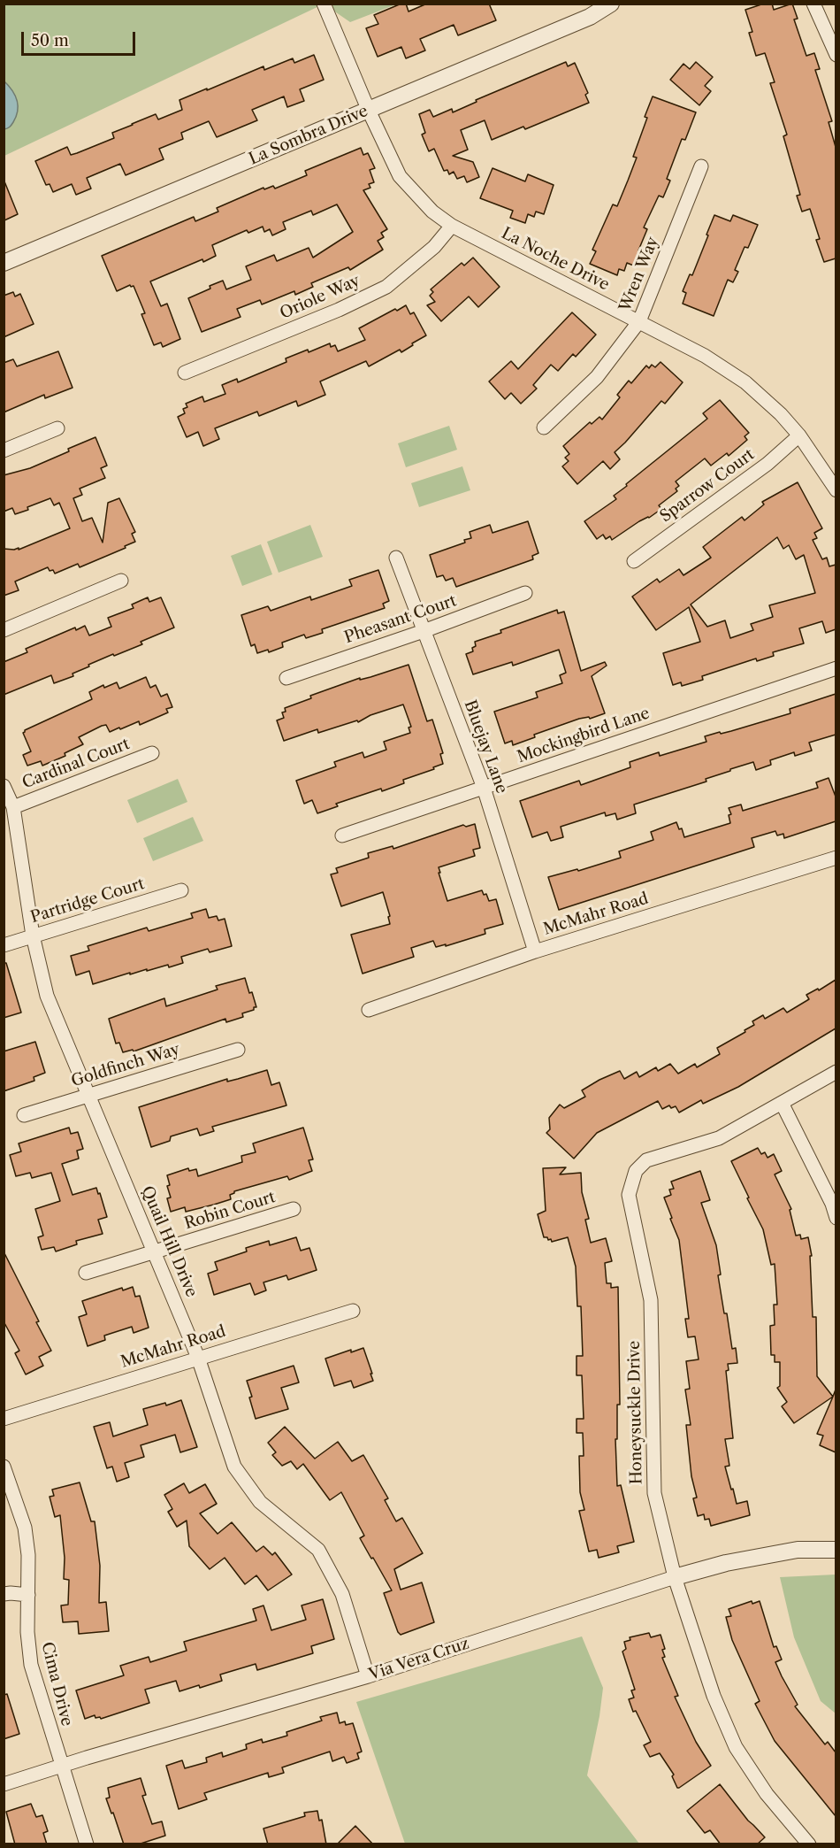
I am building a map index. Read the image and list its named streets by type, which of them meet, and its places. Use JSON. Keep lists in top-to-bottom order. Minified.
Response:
{"streets":{"street":["La Sombra Drive","La Noche Drive","Wren Way","Oriole Way","Sparrow Court","Pheasant Court","Mockingbird Lane","Bluejay Lane","Cardinal Court","Partridge Court","McMahr Road","Goldfinch Way","Robin Court","Quail Hill Drive","Honeysuckle Drive","Via Vera Cruz","Cima Drive"]},"crossings":[["La Sombra Drive","La Noche Drive"],["La Noche Drive","Wren Way"],["La Noche Drive","Oriole Way"],["La Noche Drive","Sparrow Court"],["Pheasant Court","Bluejay Lane"],["Mockingbird Lane","Bluejay Lane"],["Bluejay Lane","McMahr Road"],["Cardinal Court","Quail Hill Drive"],["Partridge Court","Quail Hill Drive"],["McMahr Road","Quail Hill Drive"],["Goldfinch Way","Quail Hill Drive"],["Robin Court","Quail Hill Drive"],["Quail Hill Drive","Via Vera Cruz"],["Honeysuckle Drive","Via Vera Cruz"],["Via Vera Cruz","Cima Drive"]],"scale_bar":"50 m"}
